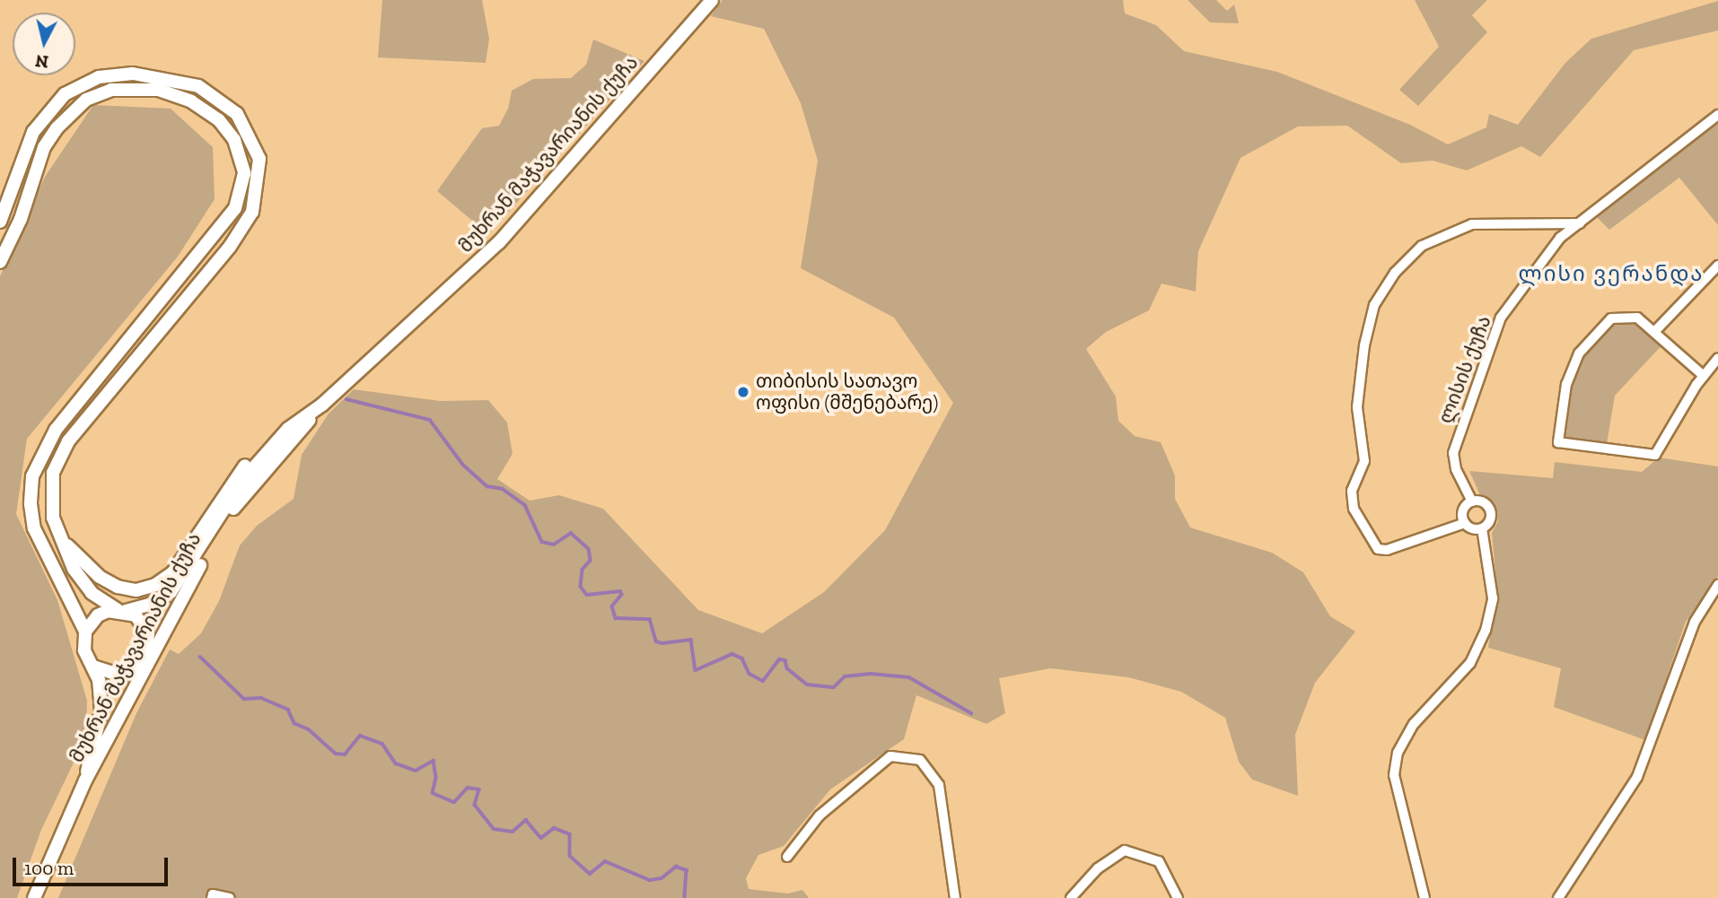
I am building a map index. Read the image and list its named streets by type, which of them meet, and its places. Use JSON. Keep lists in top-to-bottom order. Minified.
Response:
{"streets":{"main road":["მუხრან მაჭავარიანის ქუჩა"],"street":["ლისის ქუჩა"]},"districts":["ლისი ვერანდა"],"places":["თიბისის სათავო ოფისი (მშენებარე)"],"scale_bar":"100 m","north":"bottom"}
